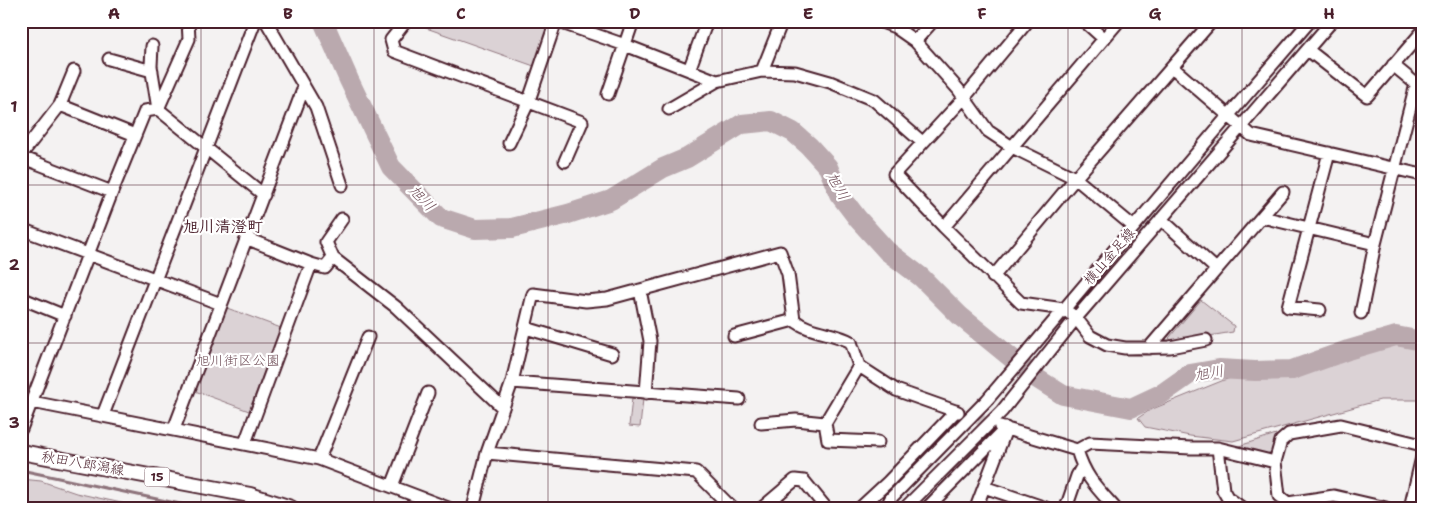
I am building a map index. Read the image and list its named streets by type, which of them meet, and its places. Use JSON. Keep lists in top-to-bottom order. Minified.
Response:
{"streets":{"main road":["秋田八郎潟線","15"],"street":["横山金足線"]},"districts":["旭川清澄町"],"water":["旭川"],"parks":["旭川街区公園"],"grid":{"columns":["A","B","C","D","E","F","G","H"],"rows":["1","2","3"]}}
